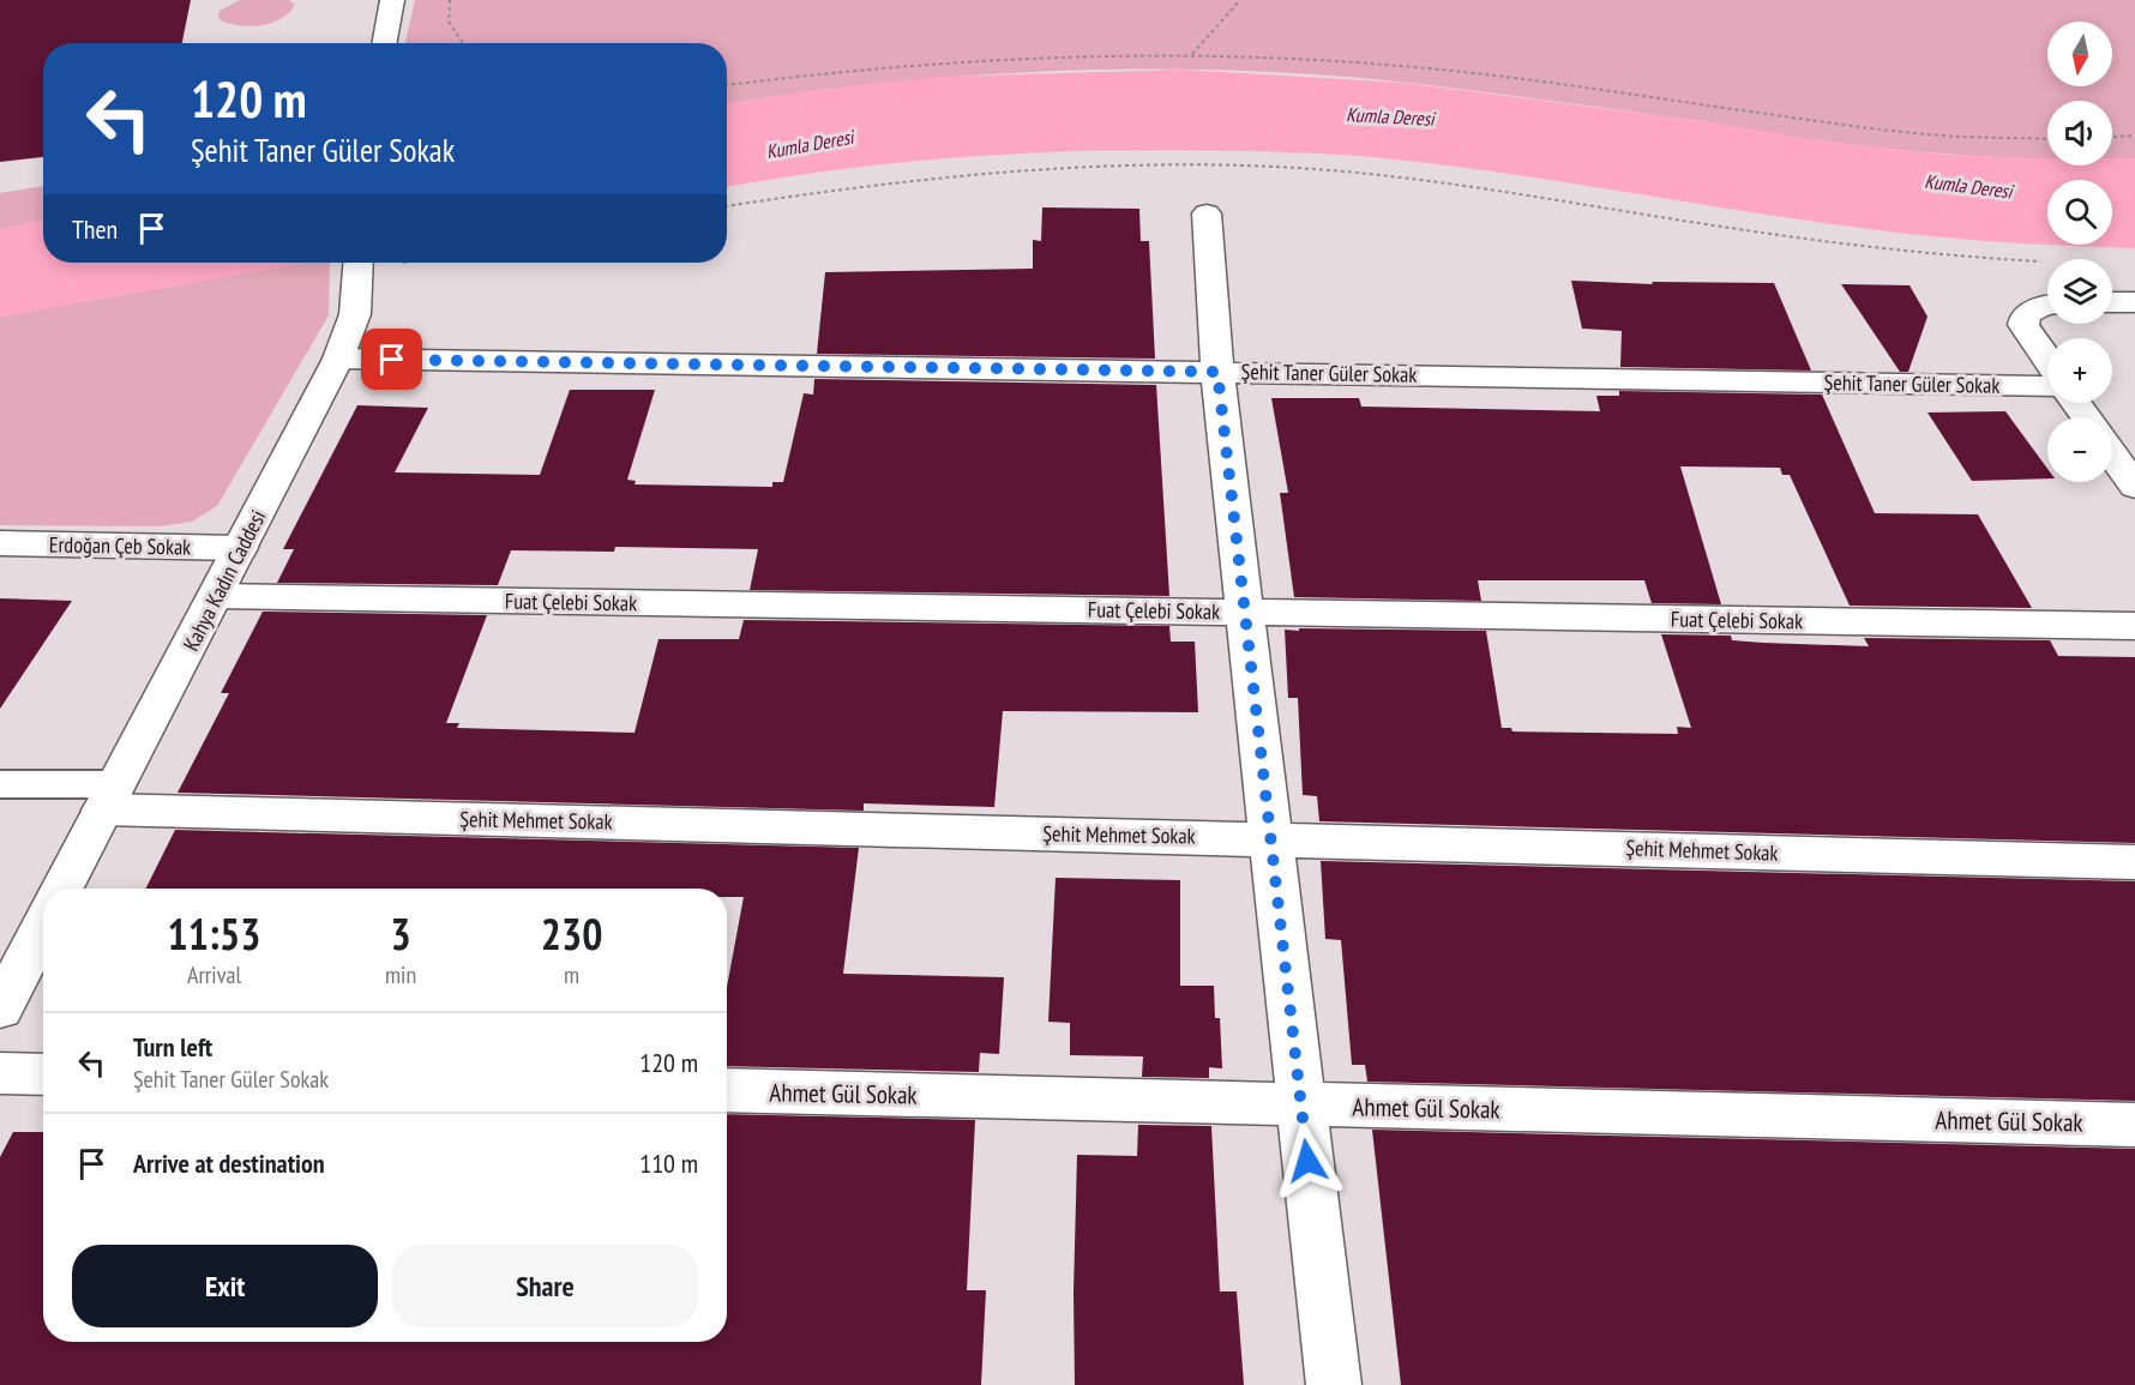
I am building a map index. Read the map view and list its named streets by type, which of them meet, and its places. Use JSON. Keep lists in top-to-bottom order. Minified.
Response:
{"streets":{"street":["Şehit Taner Güler Sokak","Erdoğan Çeb Sokak","Kahya Kadın Caddesi","Fuat Çelebi Sokak","Şehit Mehmet Sokak","Ahmet Gül Sokak"]},"crossings":[["Şehit Taner Güler Sokak","Kahya Kadın Caddesi"],["Erdoğan Çeb Sokak","Kahya Kadın Caddesi"],["Kahya Kadın Caddesi","Fuat Çelebi Sokak"],["Kahya Kadın Caddesi","Şehit Mehmet Sokak"]],"water":["Kumla Deresi"],"north":"bottom","page":{"map_buttons":["+","−"],"turn":["120 m","Şehit Taner Güler Sokak"],"then":"Then","eta":["11:53","Arrival","3","min","230","m"],"list":[{"name":"Turn left","note":"Şehit Taner Güler Sokak","value":"120 m"},{"name":"Arrive at destination","value":"110 m"}],"buttons":["Exit","Share"]}}
